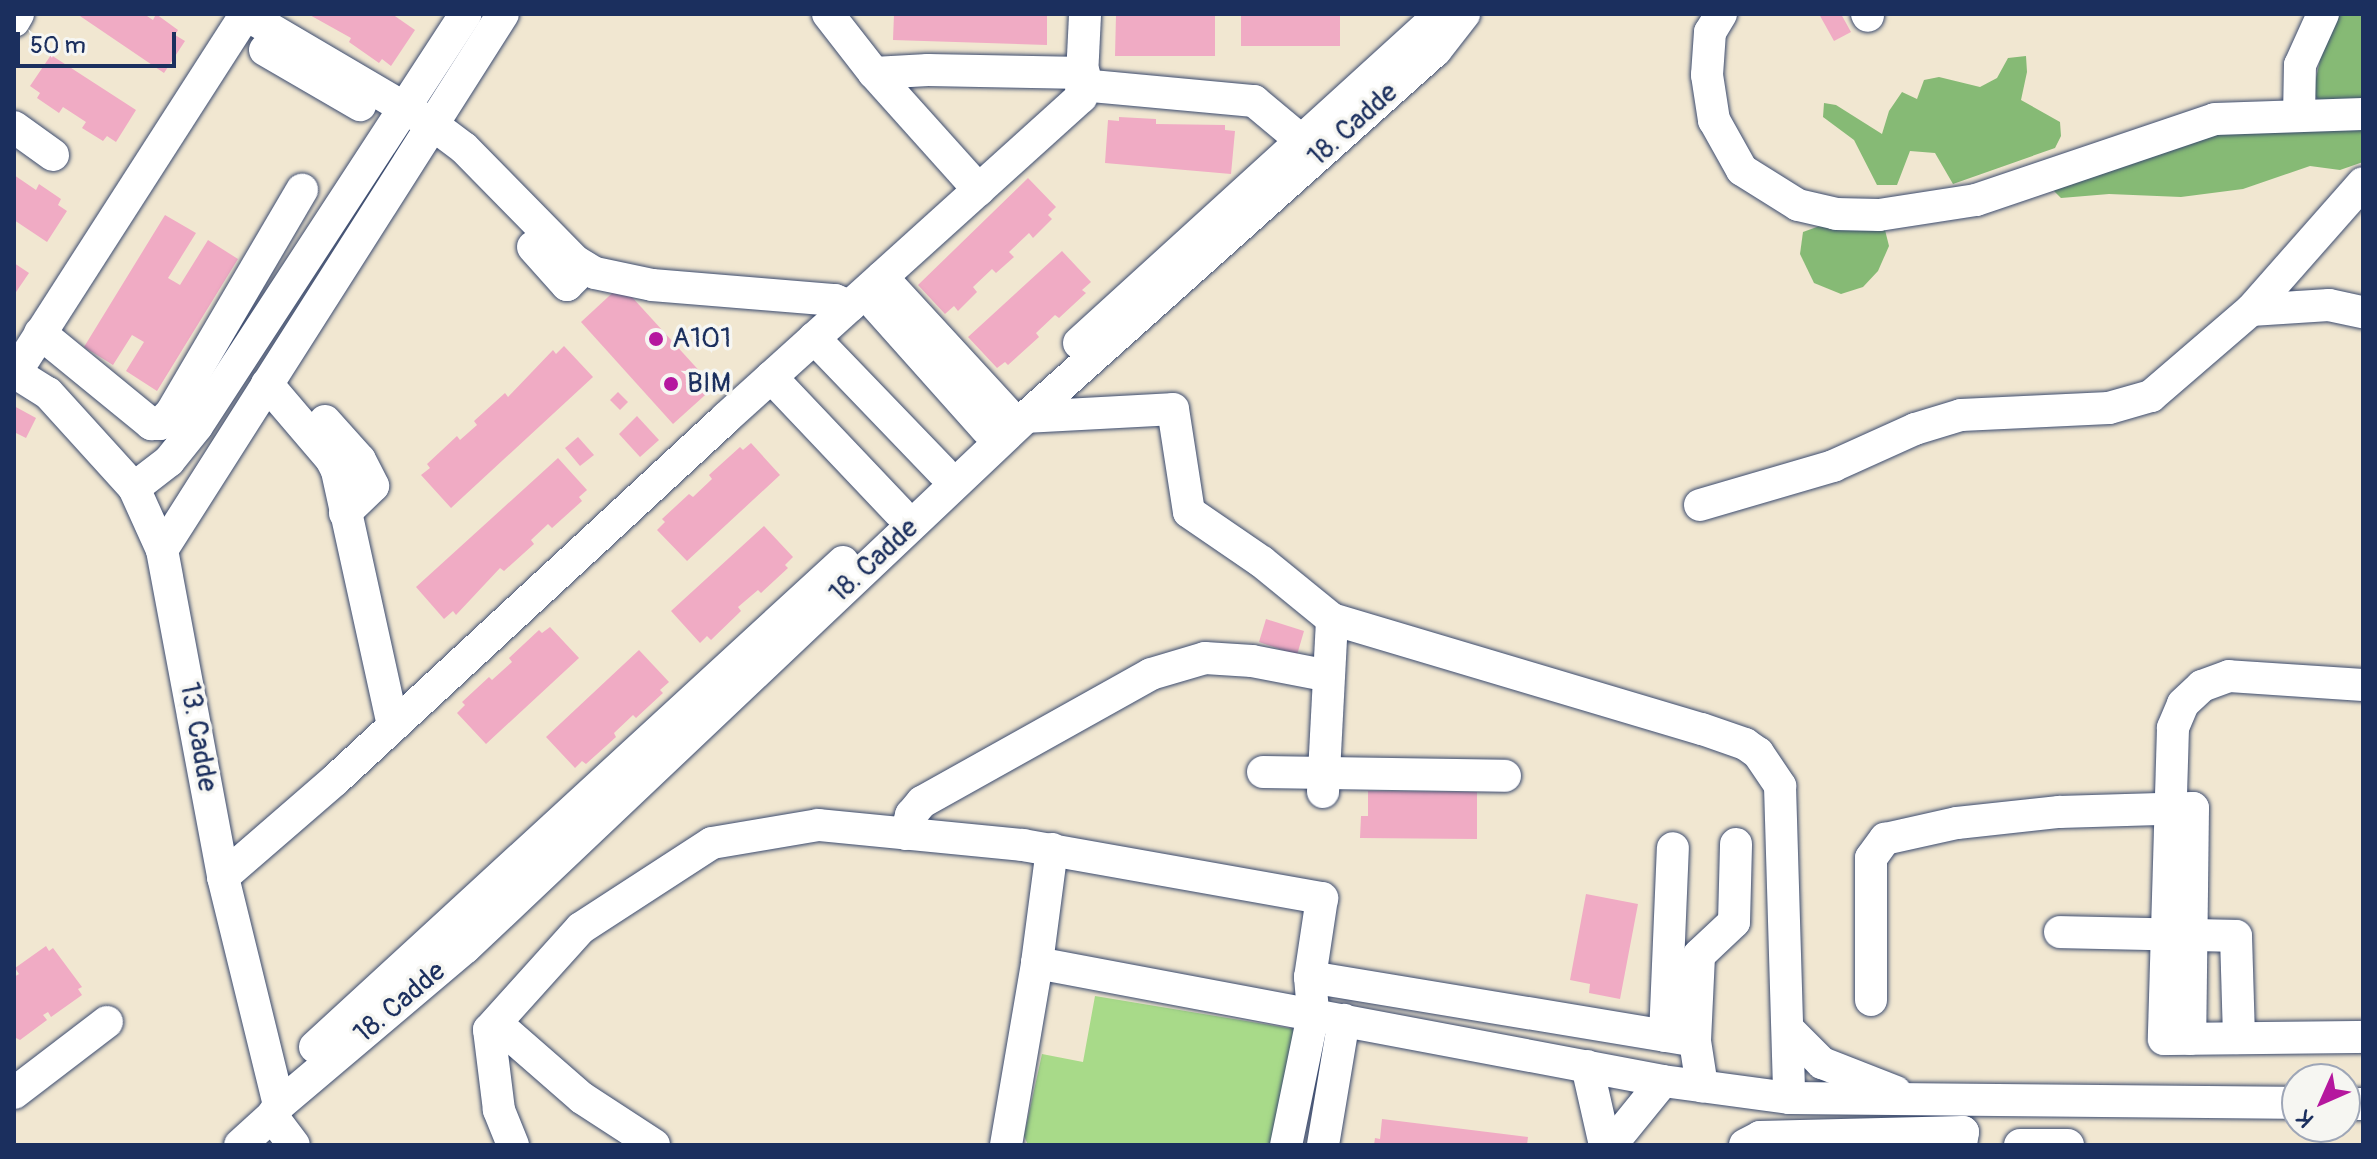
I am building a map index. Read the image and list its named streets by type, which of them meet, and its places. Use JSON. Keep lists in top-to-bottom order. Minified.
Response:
{"streets":{"street":["18. Cadde","13. Cadde"]},"crossings":[["18. Cadde","13. Cadde"]],"places":["A101","BIM"],"scale_bar":"50 m","north":"bottom left"}
